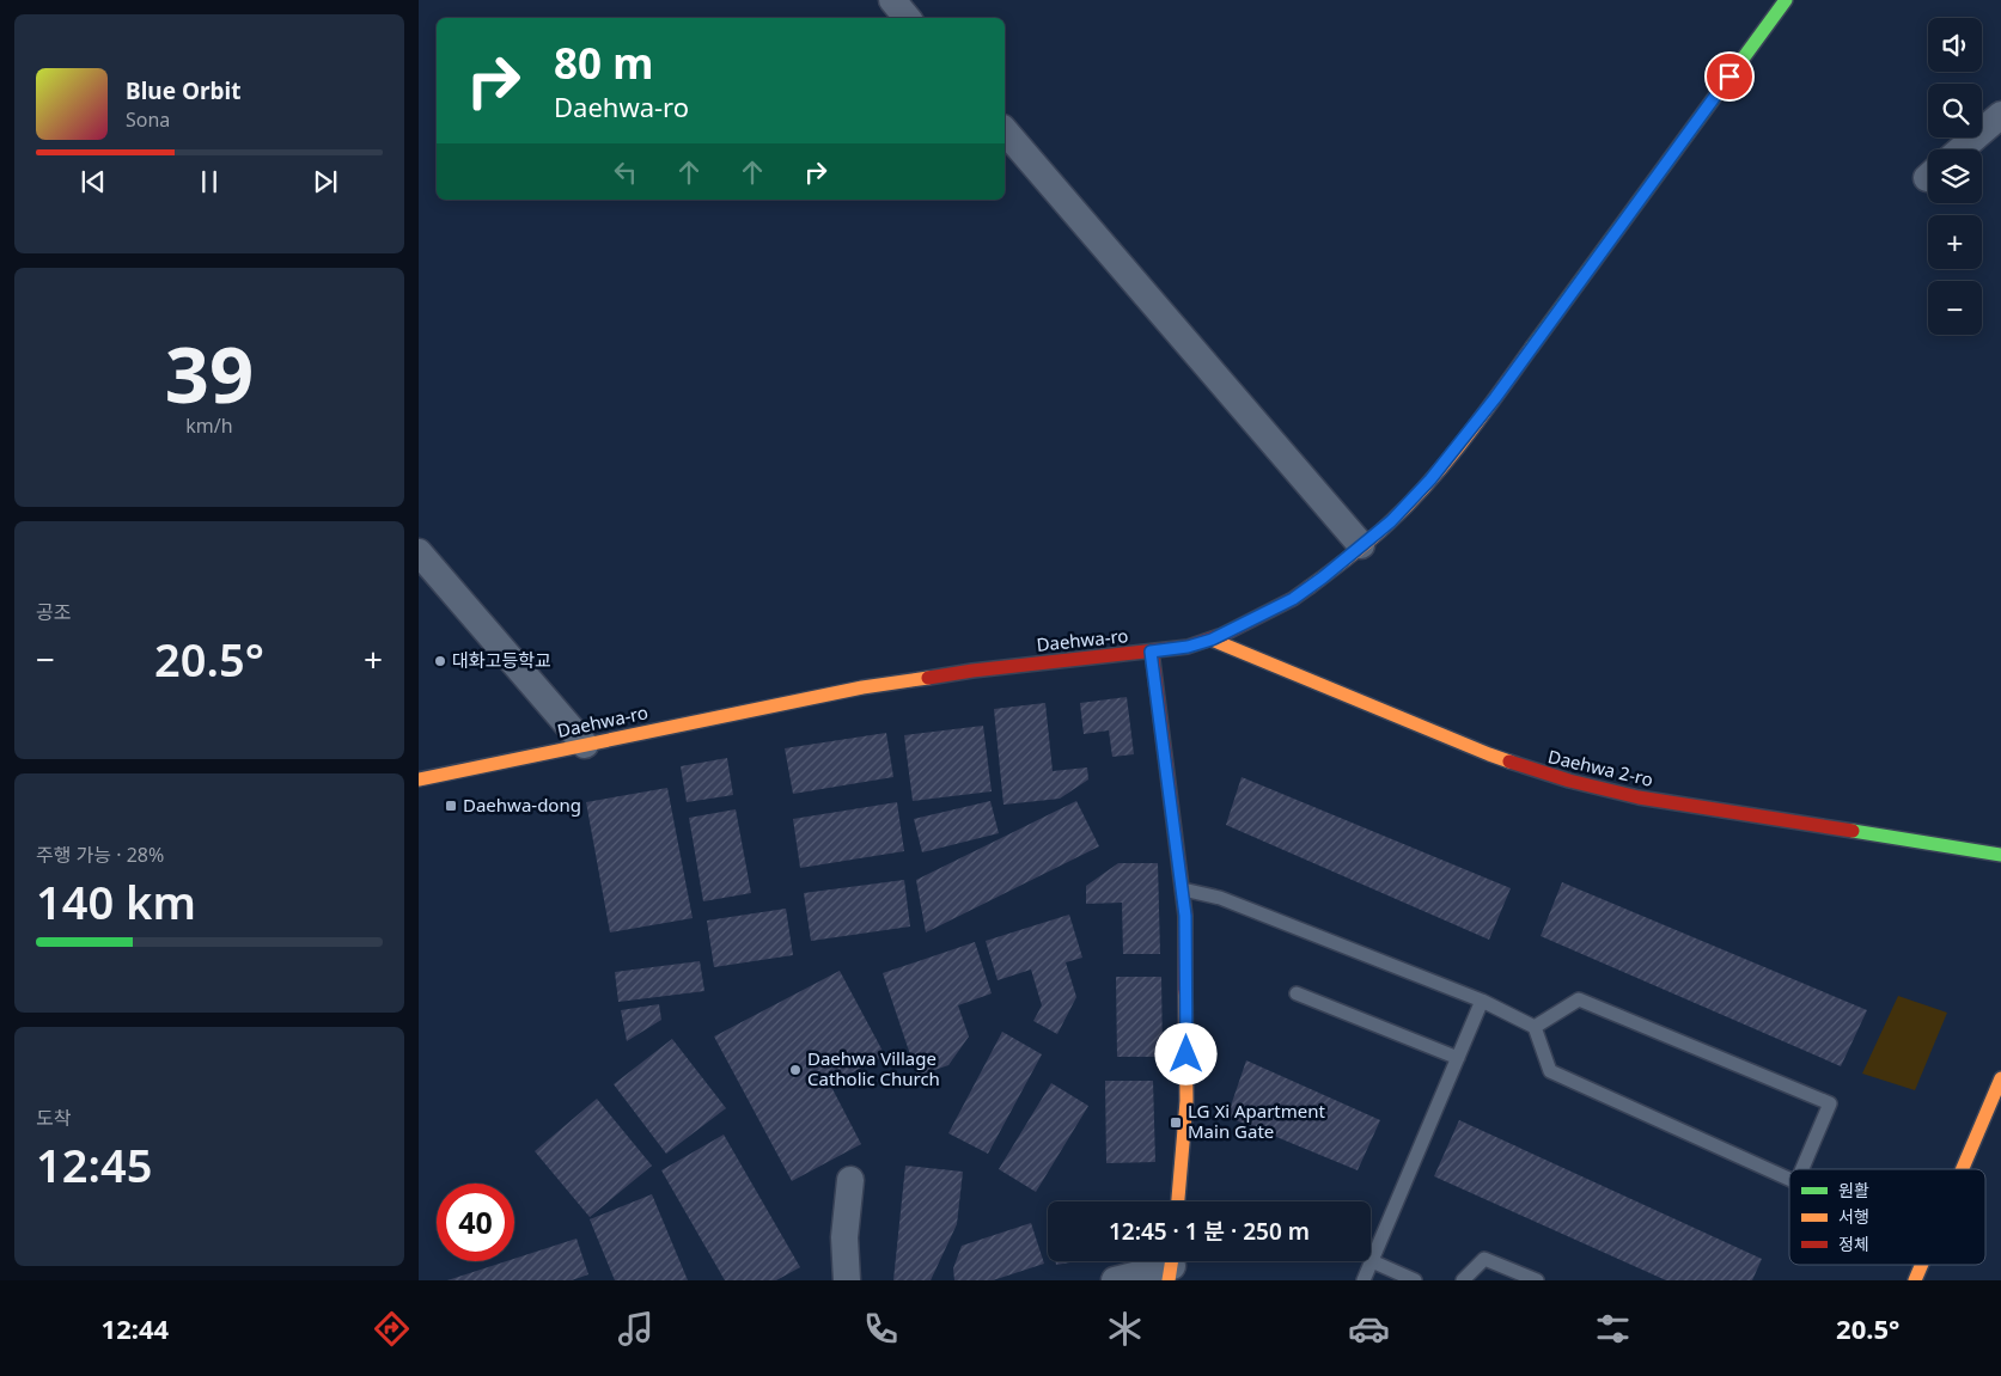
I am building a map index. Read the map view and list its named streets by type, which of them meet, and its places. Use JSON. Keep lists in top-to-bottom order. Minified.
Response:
{"streets":{"street":["Daehwa-ro","Daehwa 2-ro"]},"crossings":[["Daehwa-ro","Daehwa 2-ro"]],"places":{"other":["대화고등학교","Daehwa Village Catholic Church"],"transit":["Daehwa-dong","LG Xi Apartment Main Gate"]},"legend":["원활","서행","정체"],"page":{"map_buttons":["+","−"],"turn":["80 m","Daehwa-ro"],"song":["Blue Orbit","Sona"],"tile":[["39","km/h"],"공조",["주행 가능 · 28%","140 km"],["도착","12:45"]],"heat":["−","20.5°","+"],"limit":"40","trip":"12:45 · 1 분 · 250 m","tabs":["12:44","20.5°"]}}
